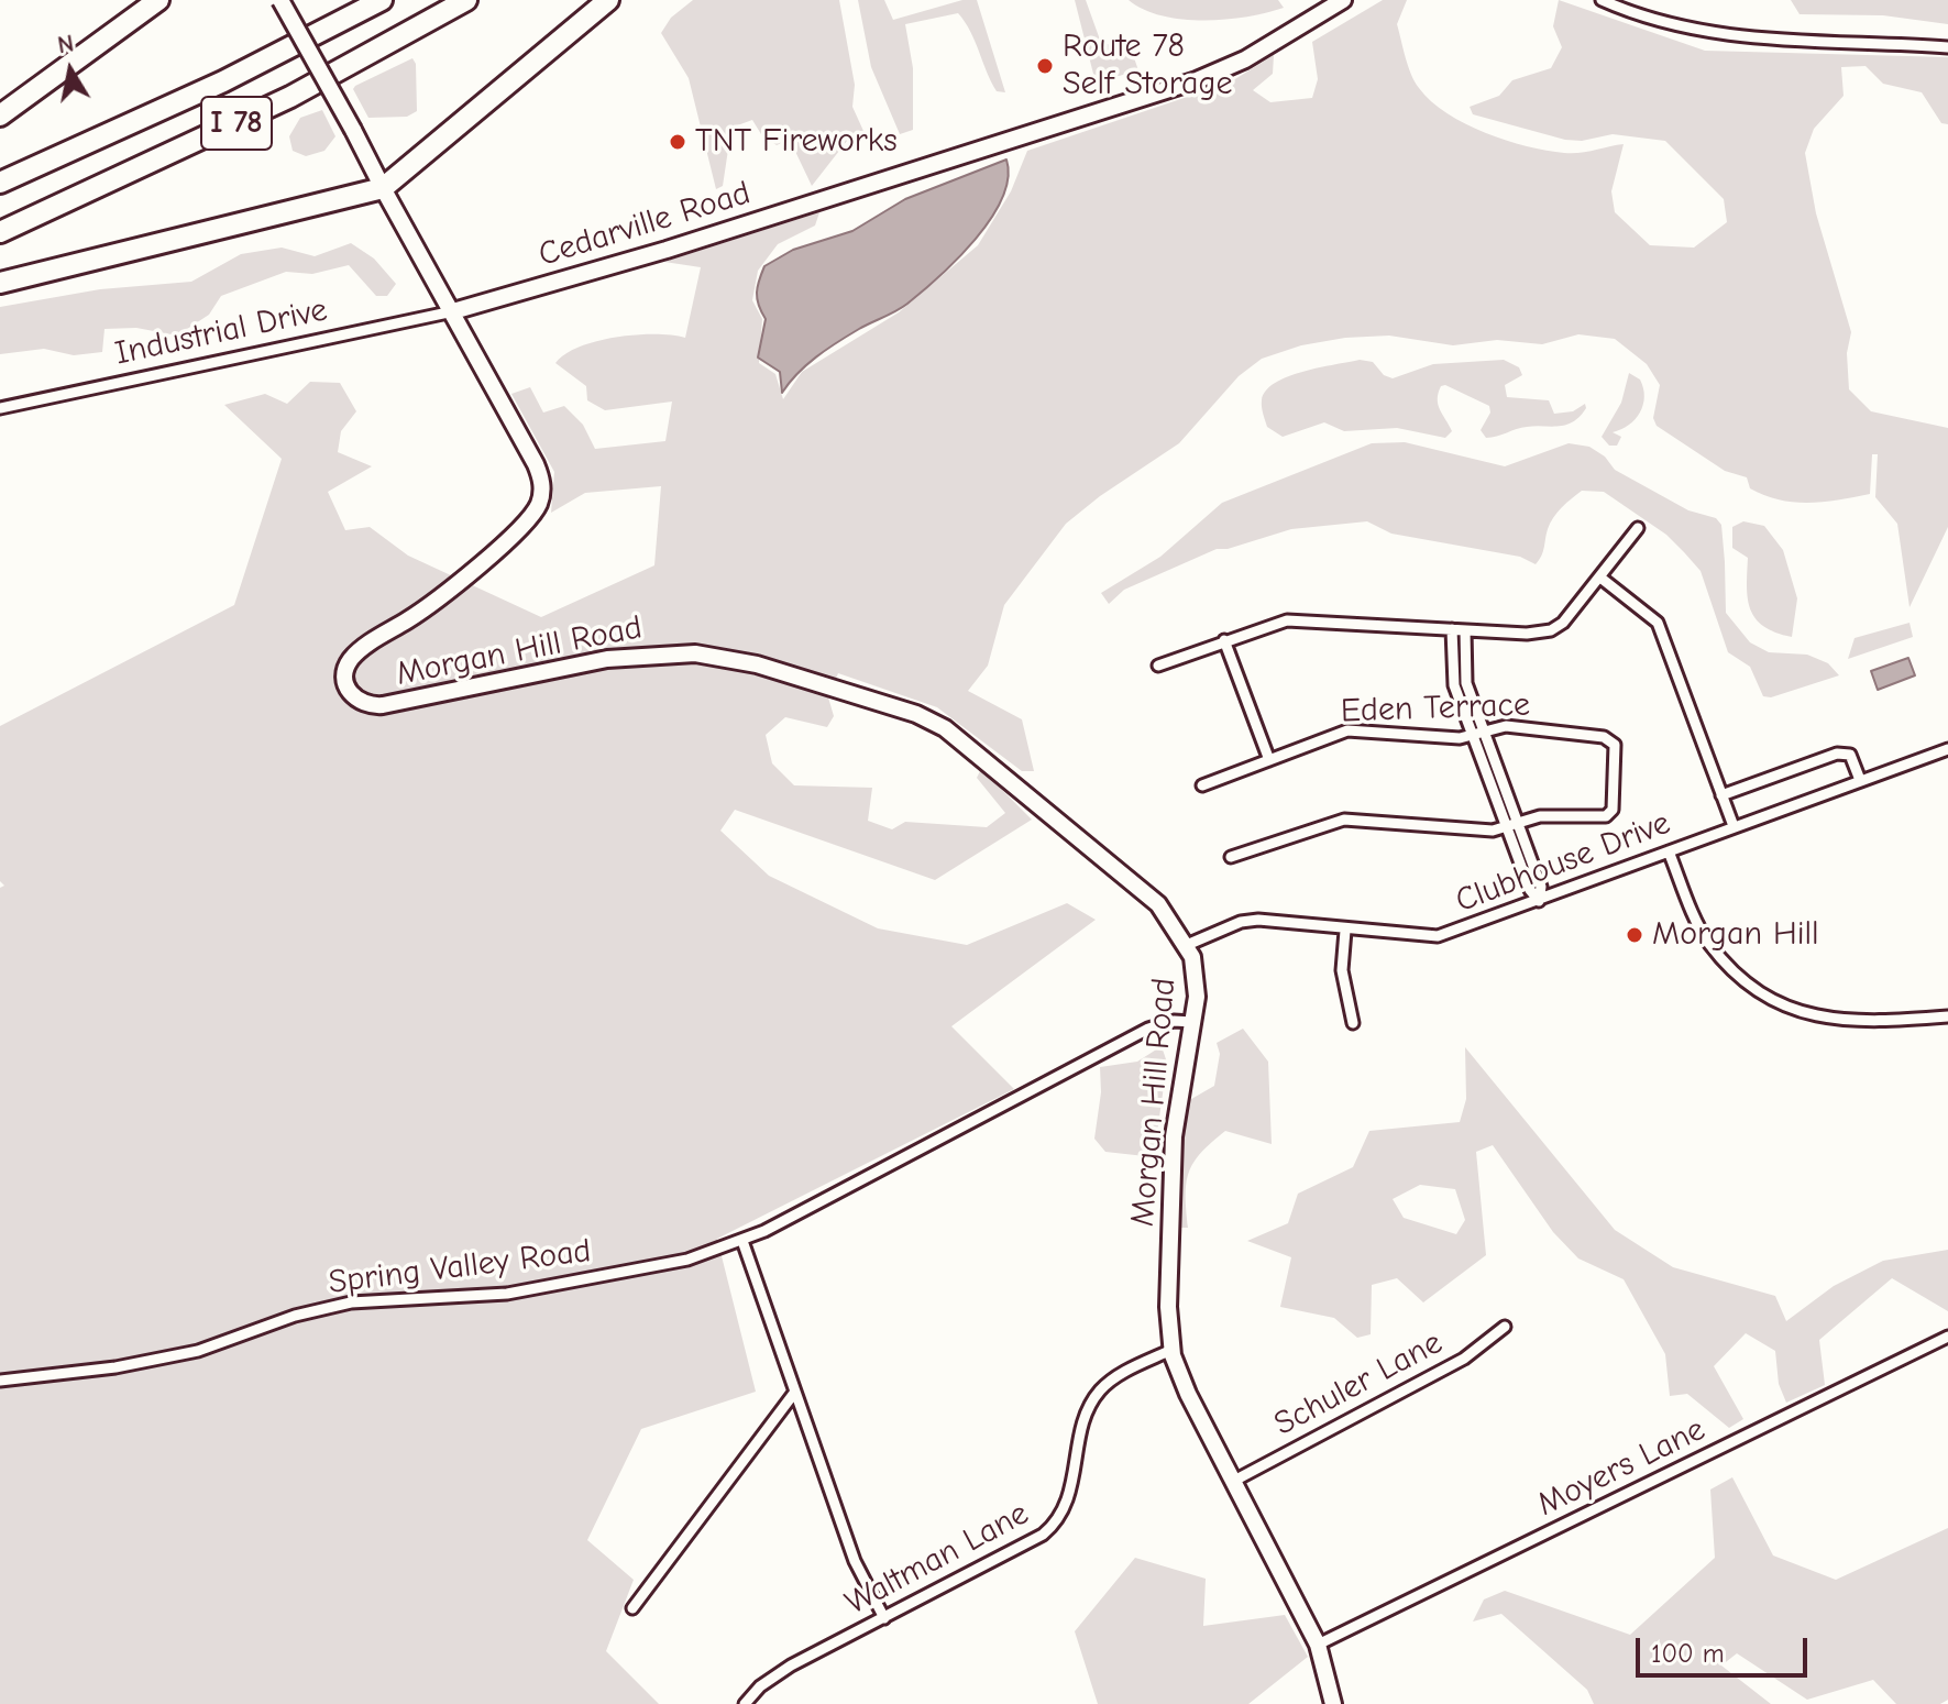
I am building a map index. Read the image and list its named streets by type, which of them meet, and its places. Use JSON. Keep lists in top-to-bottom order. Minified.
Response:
{"streets":{"highway":["I 78"],"main road":["Cedarville Road","Morgan Hill Road"],"street":["Industrial Drive","Eden Terrace","Clubhouse Drive","Spring Valley Road","Schuler Lane","Moyers Lane","Waltman Lane"]},"crossings":[["Cedarville Road","Industrial Drive"],["Cedarville Road","Morgan Hill Road"],["Industrial Drive","Morgan Hill Road"],["Morgan Hill Road","Clubhouse Drive"],["Morgan Hill Road","Spring Valley Road"],["Morgan Hill Road","Schuler Lane"],["Morgan Hill Road","Moyers Lane"],["Morgan Hill Road","Waltman Lane"]],"places":["Route 78 Self Storage","TNT Fireworks","Morgan Hill"],"scale_bar":"100 m","north":"top"}
